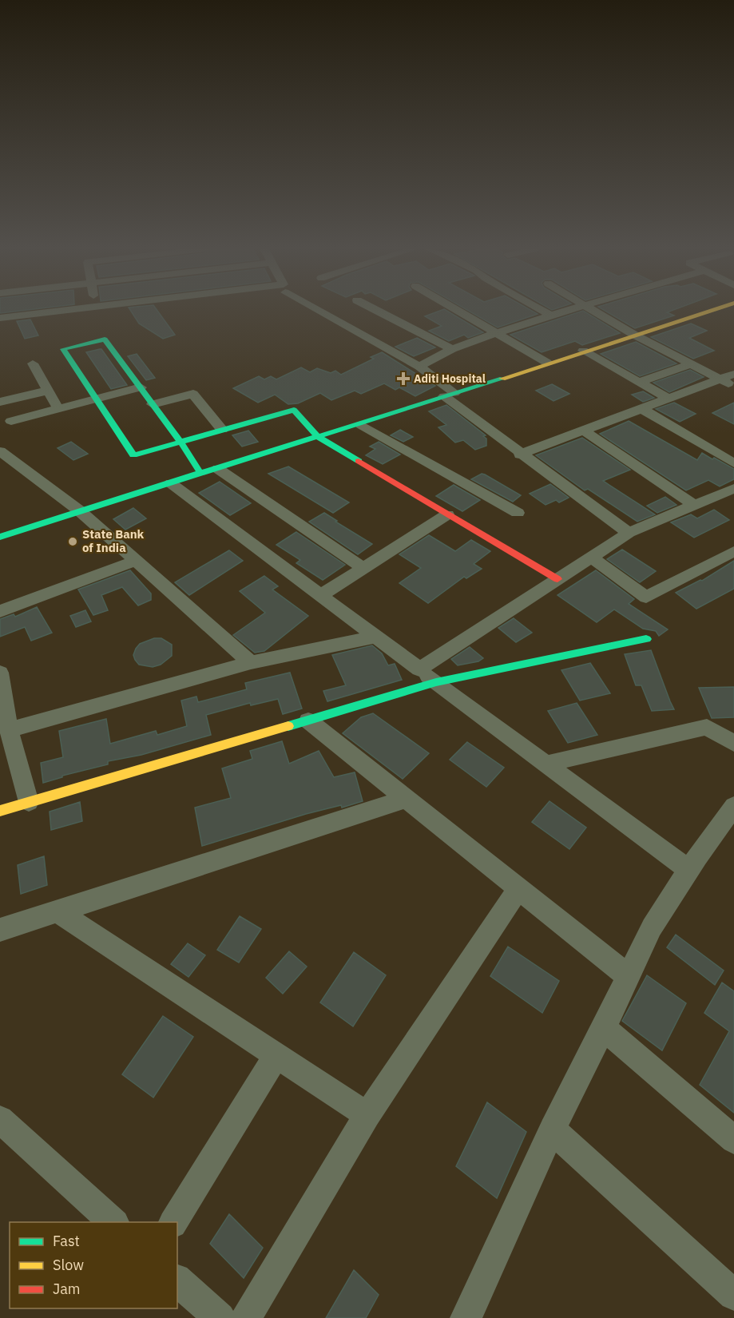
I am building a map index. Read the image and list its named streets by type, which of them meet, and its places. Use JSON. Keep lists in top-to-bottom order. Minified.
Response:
{"places":{"health":["Aditi Hospital"],"other":["State Bank of India"]},"legend":["Fast","Slow","Jam"]}
